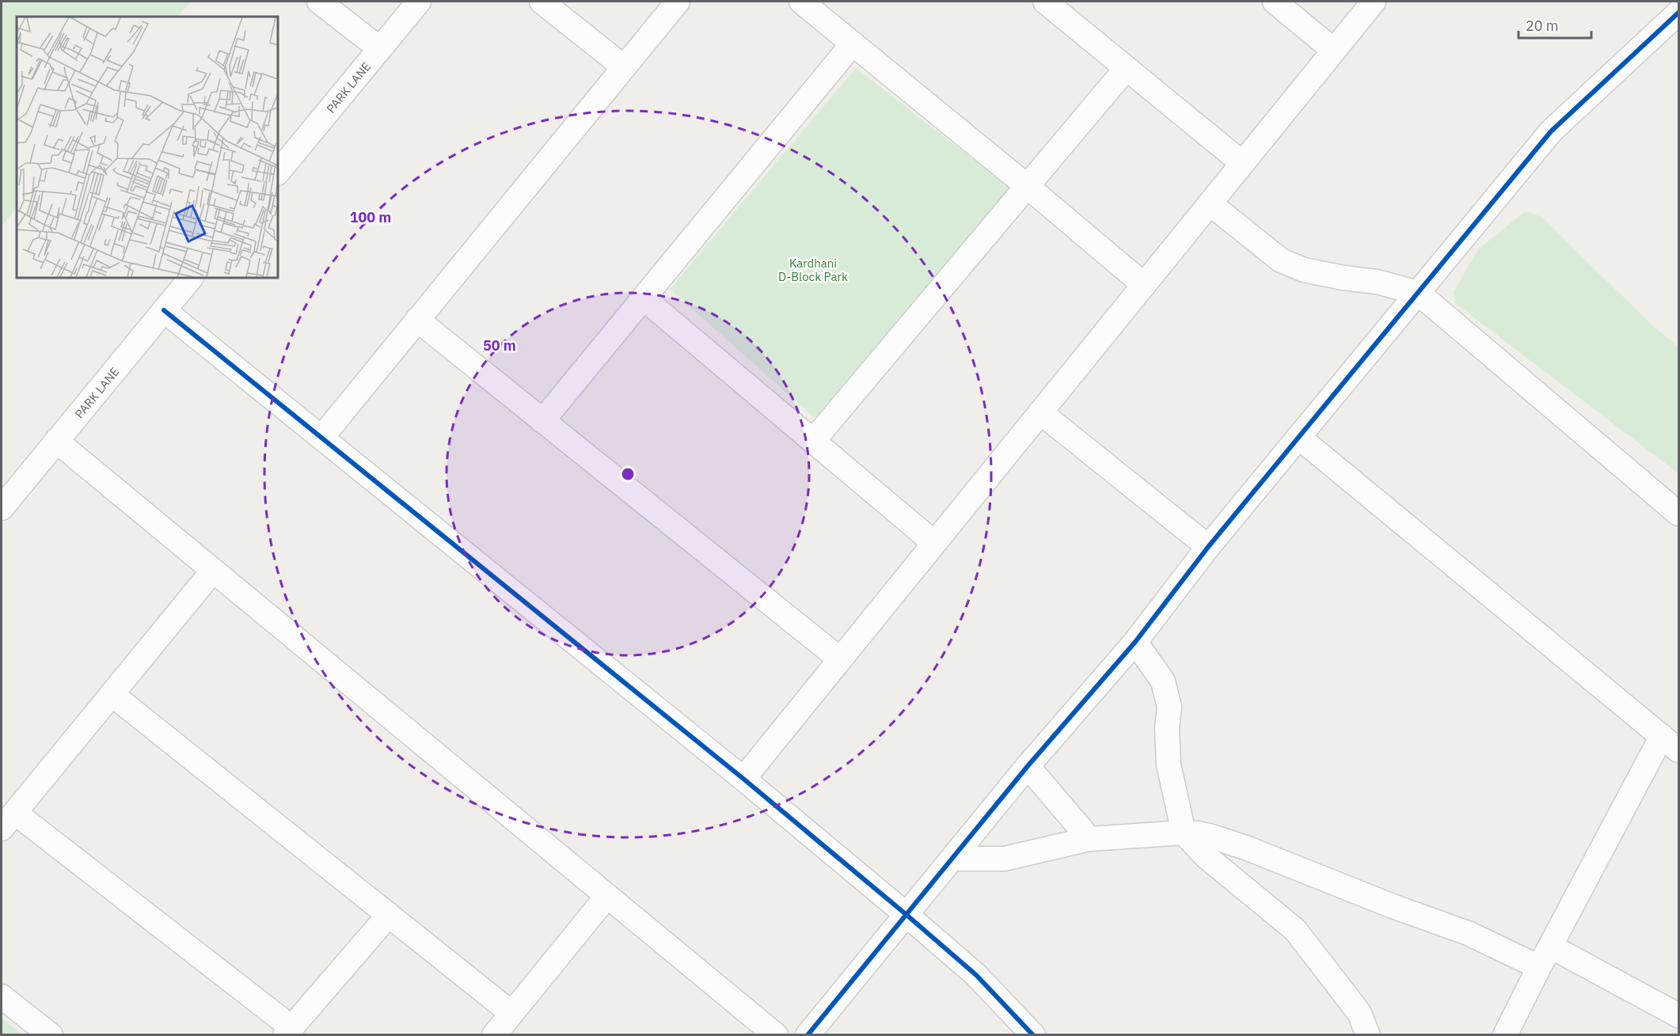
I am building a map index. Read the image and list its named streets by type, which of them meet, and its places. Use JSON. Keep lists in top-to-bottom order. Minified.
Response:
{"streets":{"street":["PARK LANE"]},"parks":["Kardhani D-Block Park"],"scale_bar":"20 m","rings":["100 m","50 m"]}
